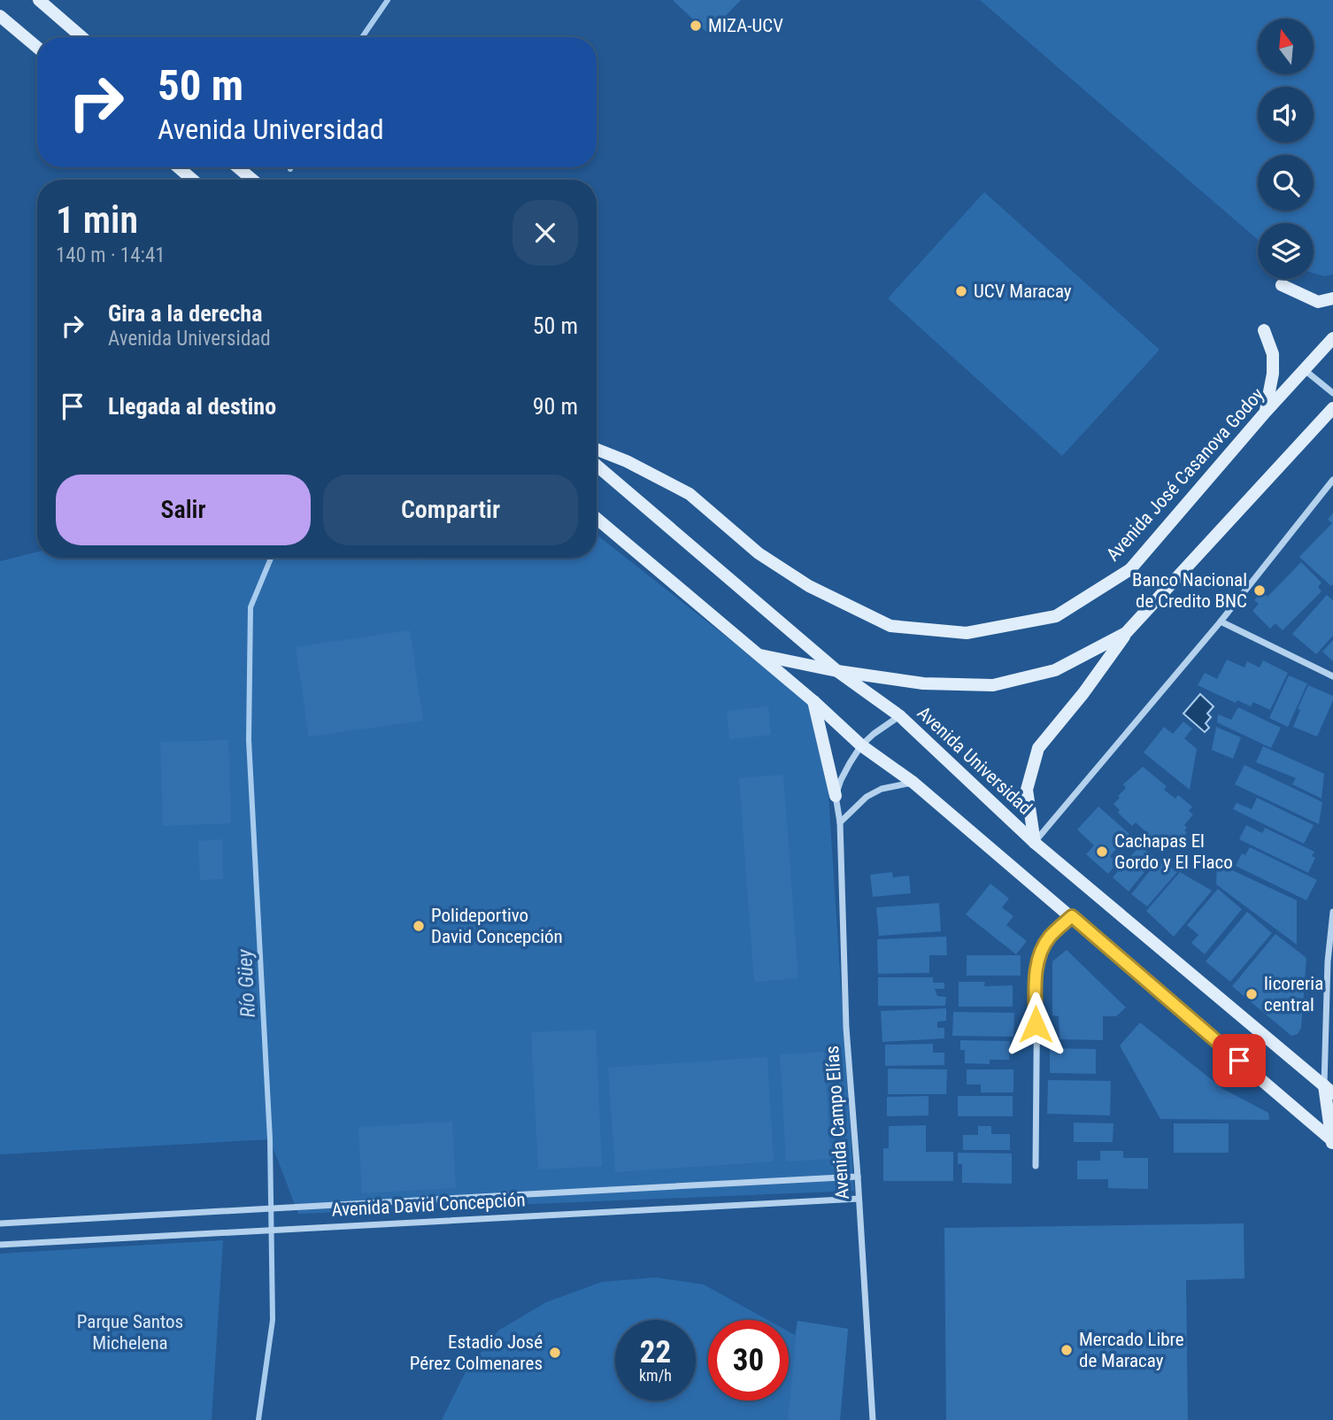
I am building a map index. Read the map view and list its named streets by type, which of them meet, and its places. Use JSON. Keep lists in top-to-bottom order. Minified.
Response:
{"streets":{"street":["Avenida José Casanova Godoy","Avenida Universidad","Avenida Campo Elías","Avenida David Concepción"]},"crossings":[["Avenida Campo Elías","Avenida David Concepción"]],"water":["Río Güey"],"parks":["Parque Santos Michelena"],"places":["MIZA-UCV","UCV Maracay","Banco Nacional de Credito BNC","Cachapas El Gordo y El Flaco","Polideportivo David Concepción","licoreria central","Mercado Libre de Maracay","Estadio José Pérez Colmenares"],"north":"top","page":{"turn":["50 m","Avenida Universidad"],"heading":["1 min","140 m · 14:41"],"list":[{"name":"Gira a la derecha","note":"Avenida Universidad","value":"50 m"},{"name":"Llegada al destino","value":"90 m"}],"buttons":["Salir","Compartir"],"speed":"22 km/h","limit":"30"}}
